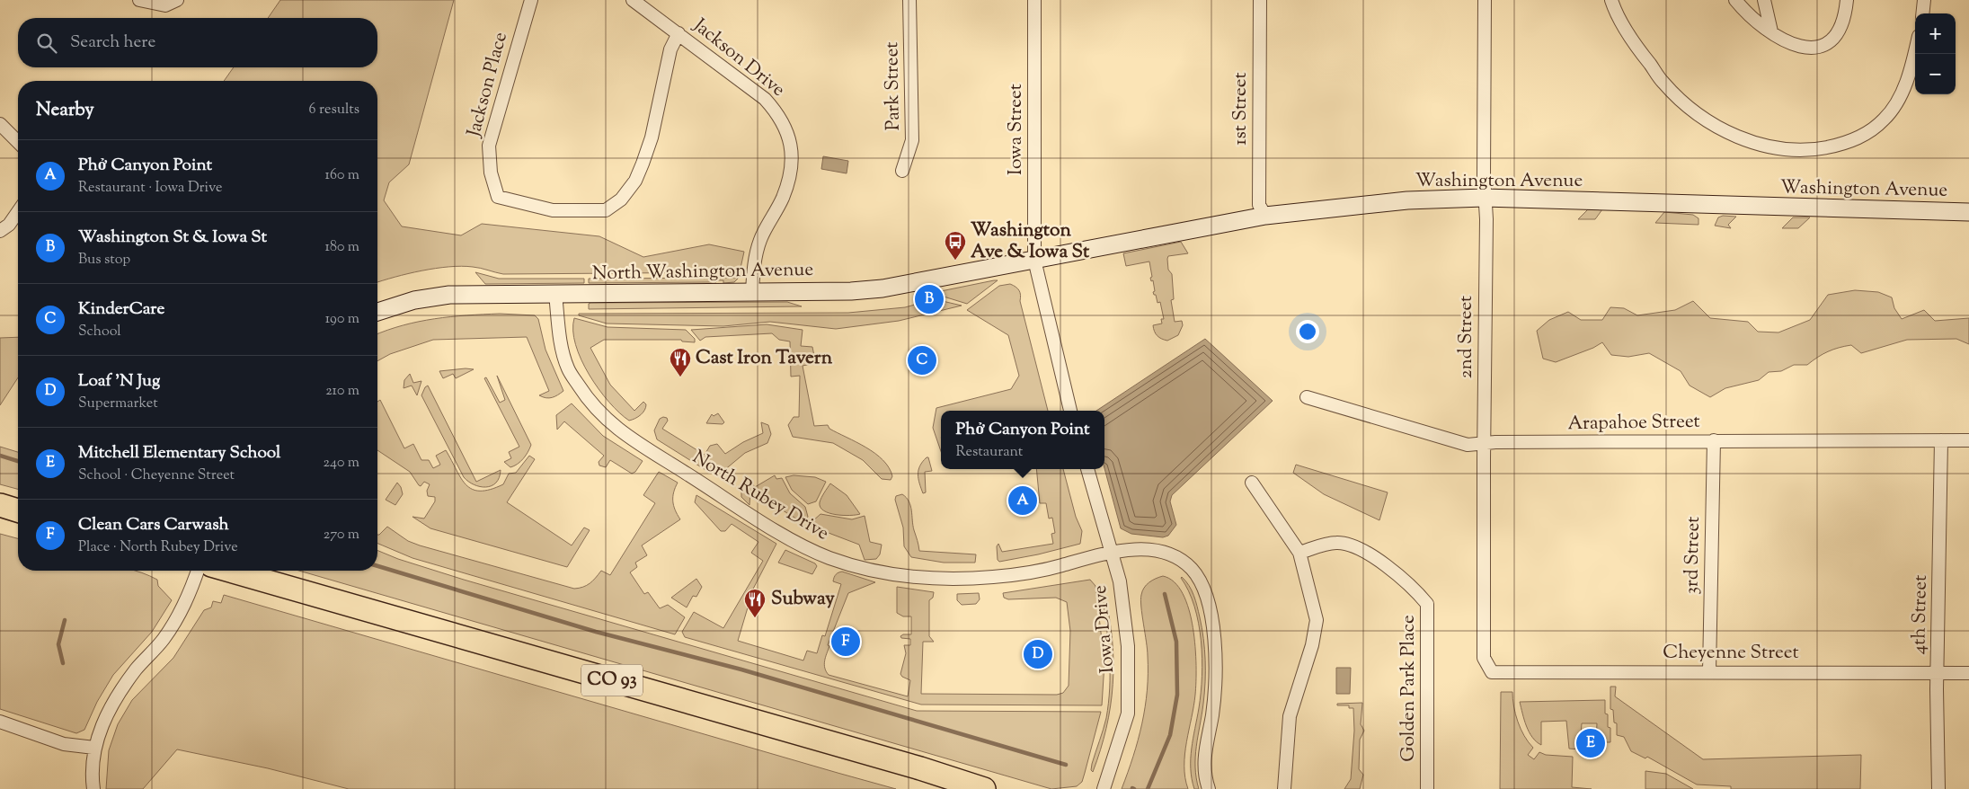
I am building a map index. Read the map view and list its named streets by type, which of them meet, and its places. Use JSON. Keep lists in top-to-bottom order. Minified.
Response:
{"streets":{"highway":["CO 93"],"street":["Jackson Drive","Jackson Place","Park Street","1st Street","Iowa Street","Washington Avenue","North Washington Avenue","2nd Street","Arapahoe Street","North Rubey Drive","3rd Street","4th Street","Iowa Drive","Cheyenne Street","Golden Park Place"]},"crossings":[["Jackson Drive","Jackson Place"],["Jackson Drive","North Washington Avenue"],["1st Street","Washington Avenue"],["Iowa Street","Washington Avenue"],["Iowa Street","North Washington Avenue"],["Washington Avenue","North Washington Avenue"],["Washington Avenue","2nd Street"],["North Washington Avenue","North Rubey Drive"],["2nd Street","Arapahoe Street"],["2nd Street","Cheyenne Street"],["Arapahoe Street","3rd Street"],["Arapahoe Street","4th Street"],["North Rubey Drive","Iowa Drive"],["3rd Street","Cheyenne Street"],["4th Street","Cheyenne Street"]],"places":{"bus stop":["Washington Ave & Iowa St"],"restaurant":["Cast Iron Tavern","Subway"]},"page":{"map_buttons":["+","−"],"search":"Search here","heading":["Nearby","6 results"],"list":[{"mark":"A","name":"Phở Canyon Point","note":"Restaurant · Iowa Drive","value":"160 m"},{"mark":"B","name":"Washington St & Iowa St","note":"Bus stop","value":"180 m"},{"mark":"C","name":"KinderCare","note":"School","value":"190 m"},{"mark":"D","name":"Loaf 'N Jug","note":"Supermarket","value":"210 m"},{"mark":"E","name":"Mitchell Elementary School","note":"School · Cheyenne Street","value":"240 m"},{"mark":"F","name":"Clean Cars Carwash","note":"Place · North Rubey Drive","value":"270 m"}],"pins":["B","C","A","F","D","E"],"popup":["Phở Canyon Point","Restaurant"]}}
